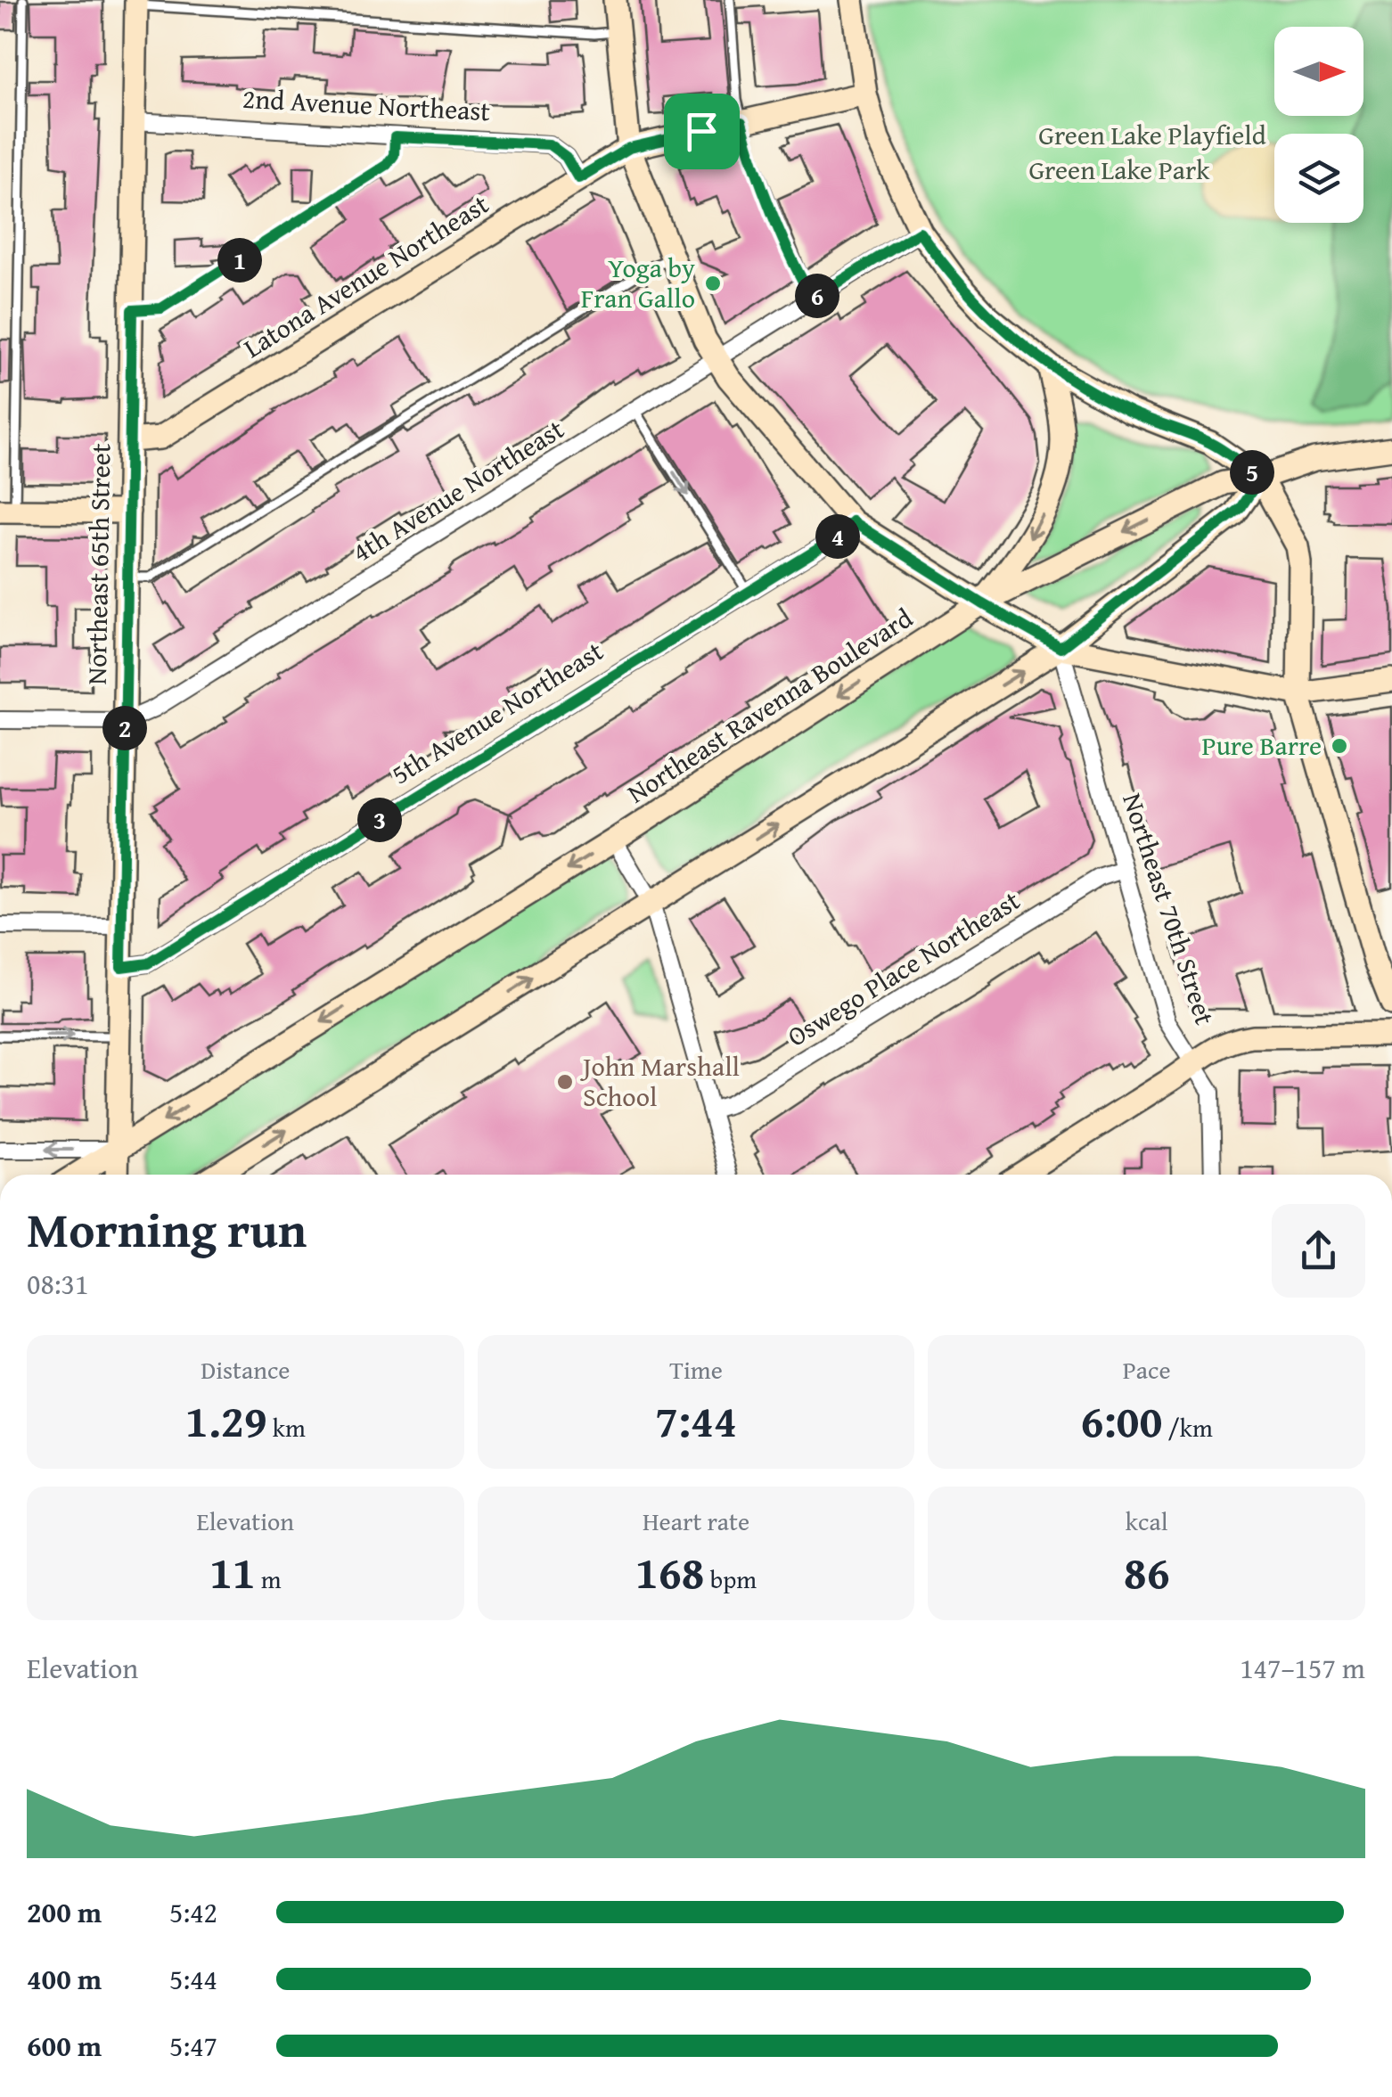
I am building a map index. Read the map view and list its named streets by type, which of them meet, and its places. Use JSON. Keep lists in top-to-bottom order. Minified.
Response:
{"streets":{"main road":["Latona Avenue Northeast","Northeast 65th Street","Northeast Ravenna Boulevard"],"street":["2nd Avenue Northeast","4th Avenue Northeast","5th Avenue Northeast","Northeast 70th Street","Oswego Place Northeast"]},"crossings":[["2nd Avenue Northeast","Latona Avenue Northeast"],["2nd Avenue Northeast","Northeast 65th Street"],["Latona Avenue Northeast","Northeast 65th Street"],["4th Avenue Northeast","Northeast 65th Street"],["Northeast 65th Street","Northeast Ravenna Boulevard"],["Northeast 65th Street","5th Avenue Northeast"],["Northeast 70th Street","Oswego Place Northeast"]],"parks":["Green Lake Playfield","Green Lake Park"],"places":["Yoga by Fran Gallo","Pure Barre","John Marshall School"],"north":"right","page":{"pins":["1","6","5","4","2","3"],"heading":["Morning run","08:31"],"stats":[["Distance","1.29 km"],["Time","7:44"],["Pace","6:00 /km"],["Elevation","11 m"],["Heart rate","168 bpm"],["kcal","86"]],"chart":["Elevation","147–157 m"],"list":[{"name":"200 m","note":"5:42"},{"name":"400 m","note":"5:44"},{"name":"600 m","note":"5:47"}]}}
